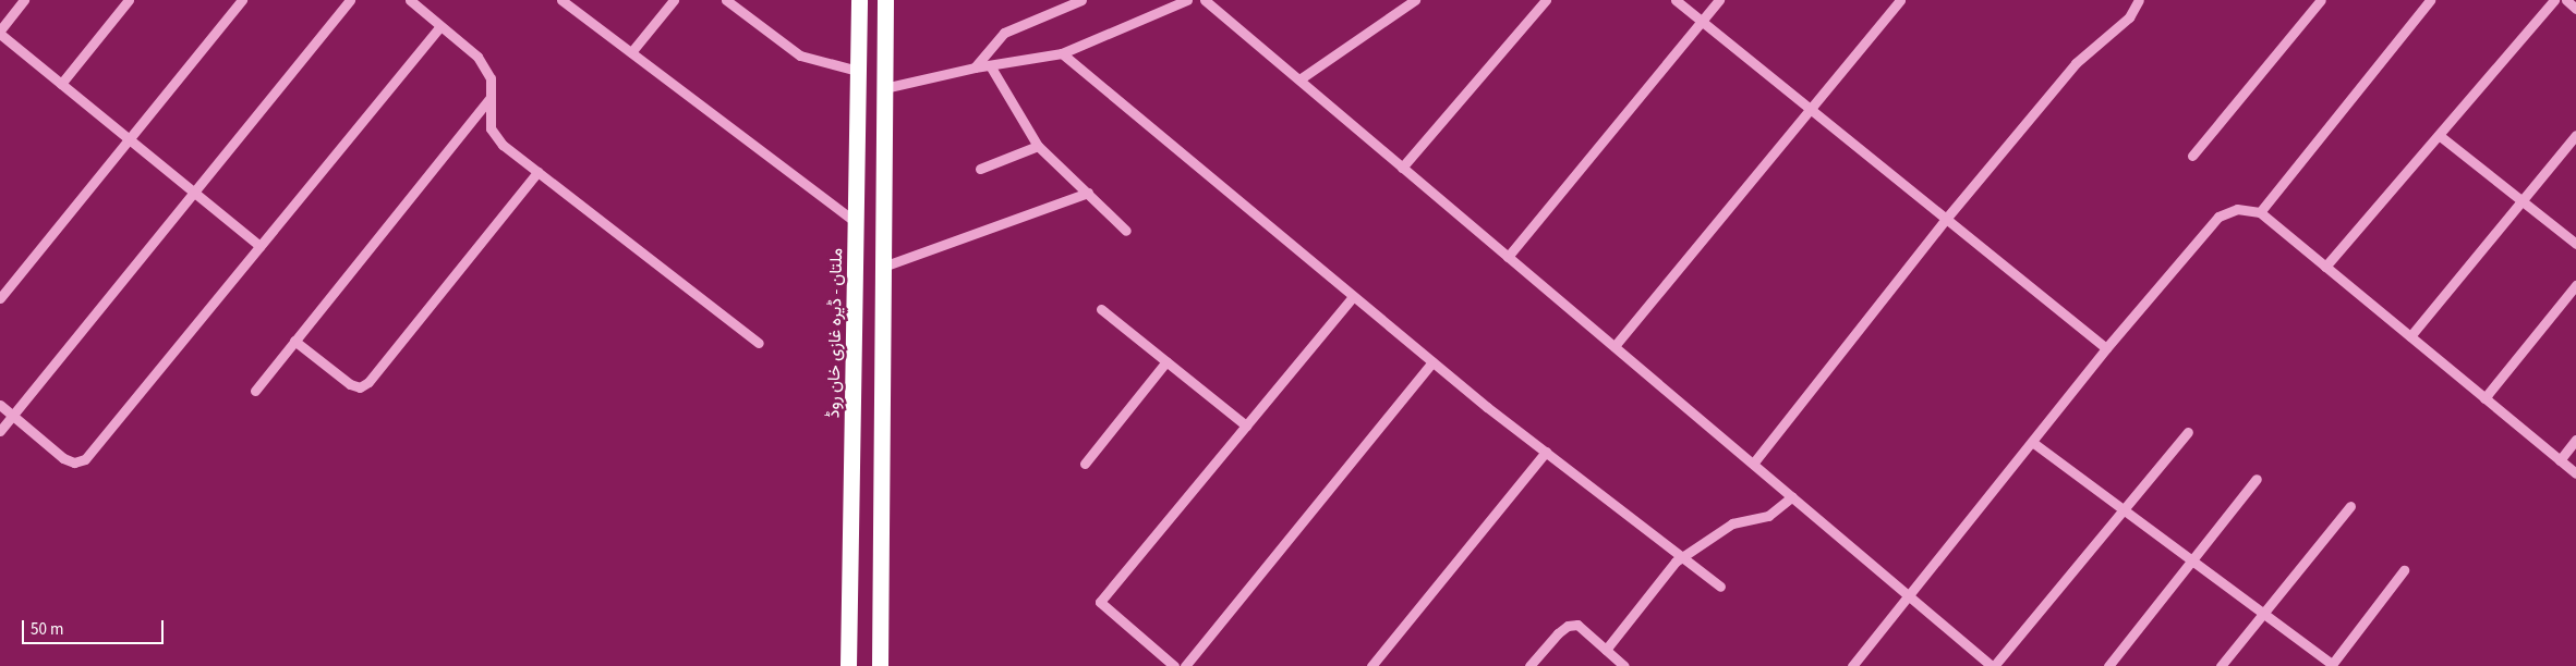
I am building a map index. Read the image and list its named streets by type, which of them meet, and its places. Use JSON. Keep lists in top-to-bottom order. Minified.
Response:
{"streets":{"highway":["ملتان - ڈیرہ غازی خان روڈ"]},"scale_bar":"50 m"}
